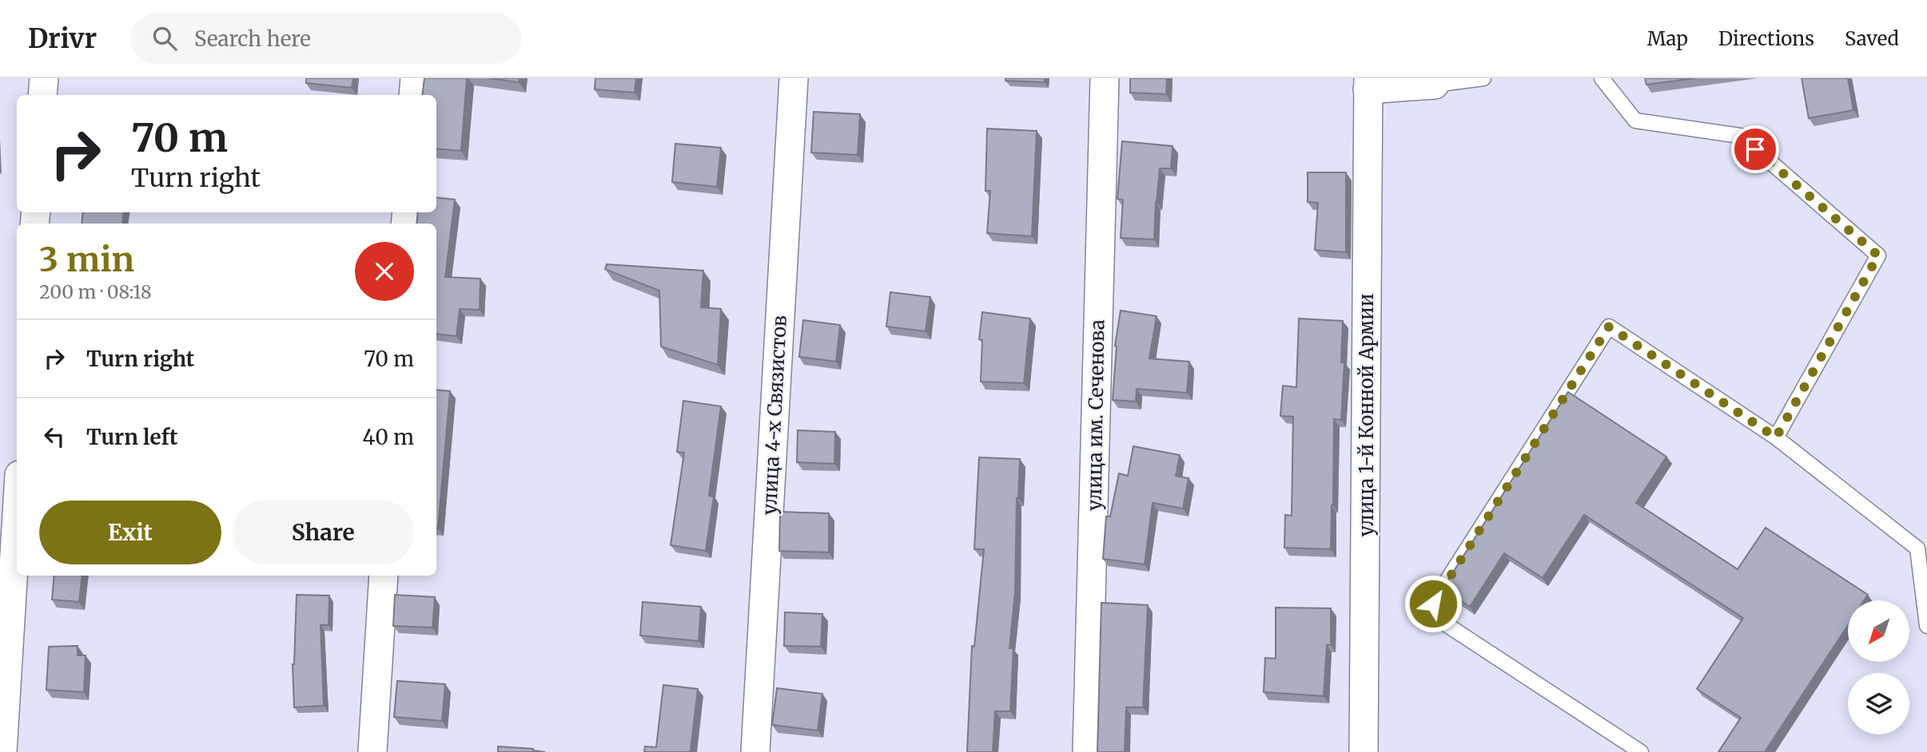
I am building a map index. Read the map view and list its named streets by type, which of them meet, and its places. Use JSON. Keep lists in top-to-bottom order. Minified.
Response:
{"streets":{"street":["улица 4-х Связистов","улица им. Сеченова","улица 1-й Конной Армии"]},"north":"bottom left","page":{"header":"Drivr","search":"Search here","nav":["Map","Directions","Saved"],"turn":["70 m","Turn right"],"heading":["3 min","200 m · 08:18"],"list":[{"name":"Turn right","value":"70 m"},{"name":"Turn left","value":"40 m"}],"buttons":["Exit","Share"]}}
